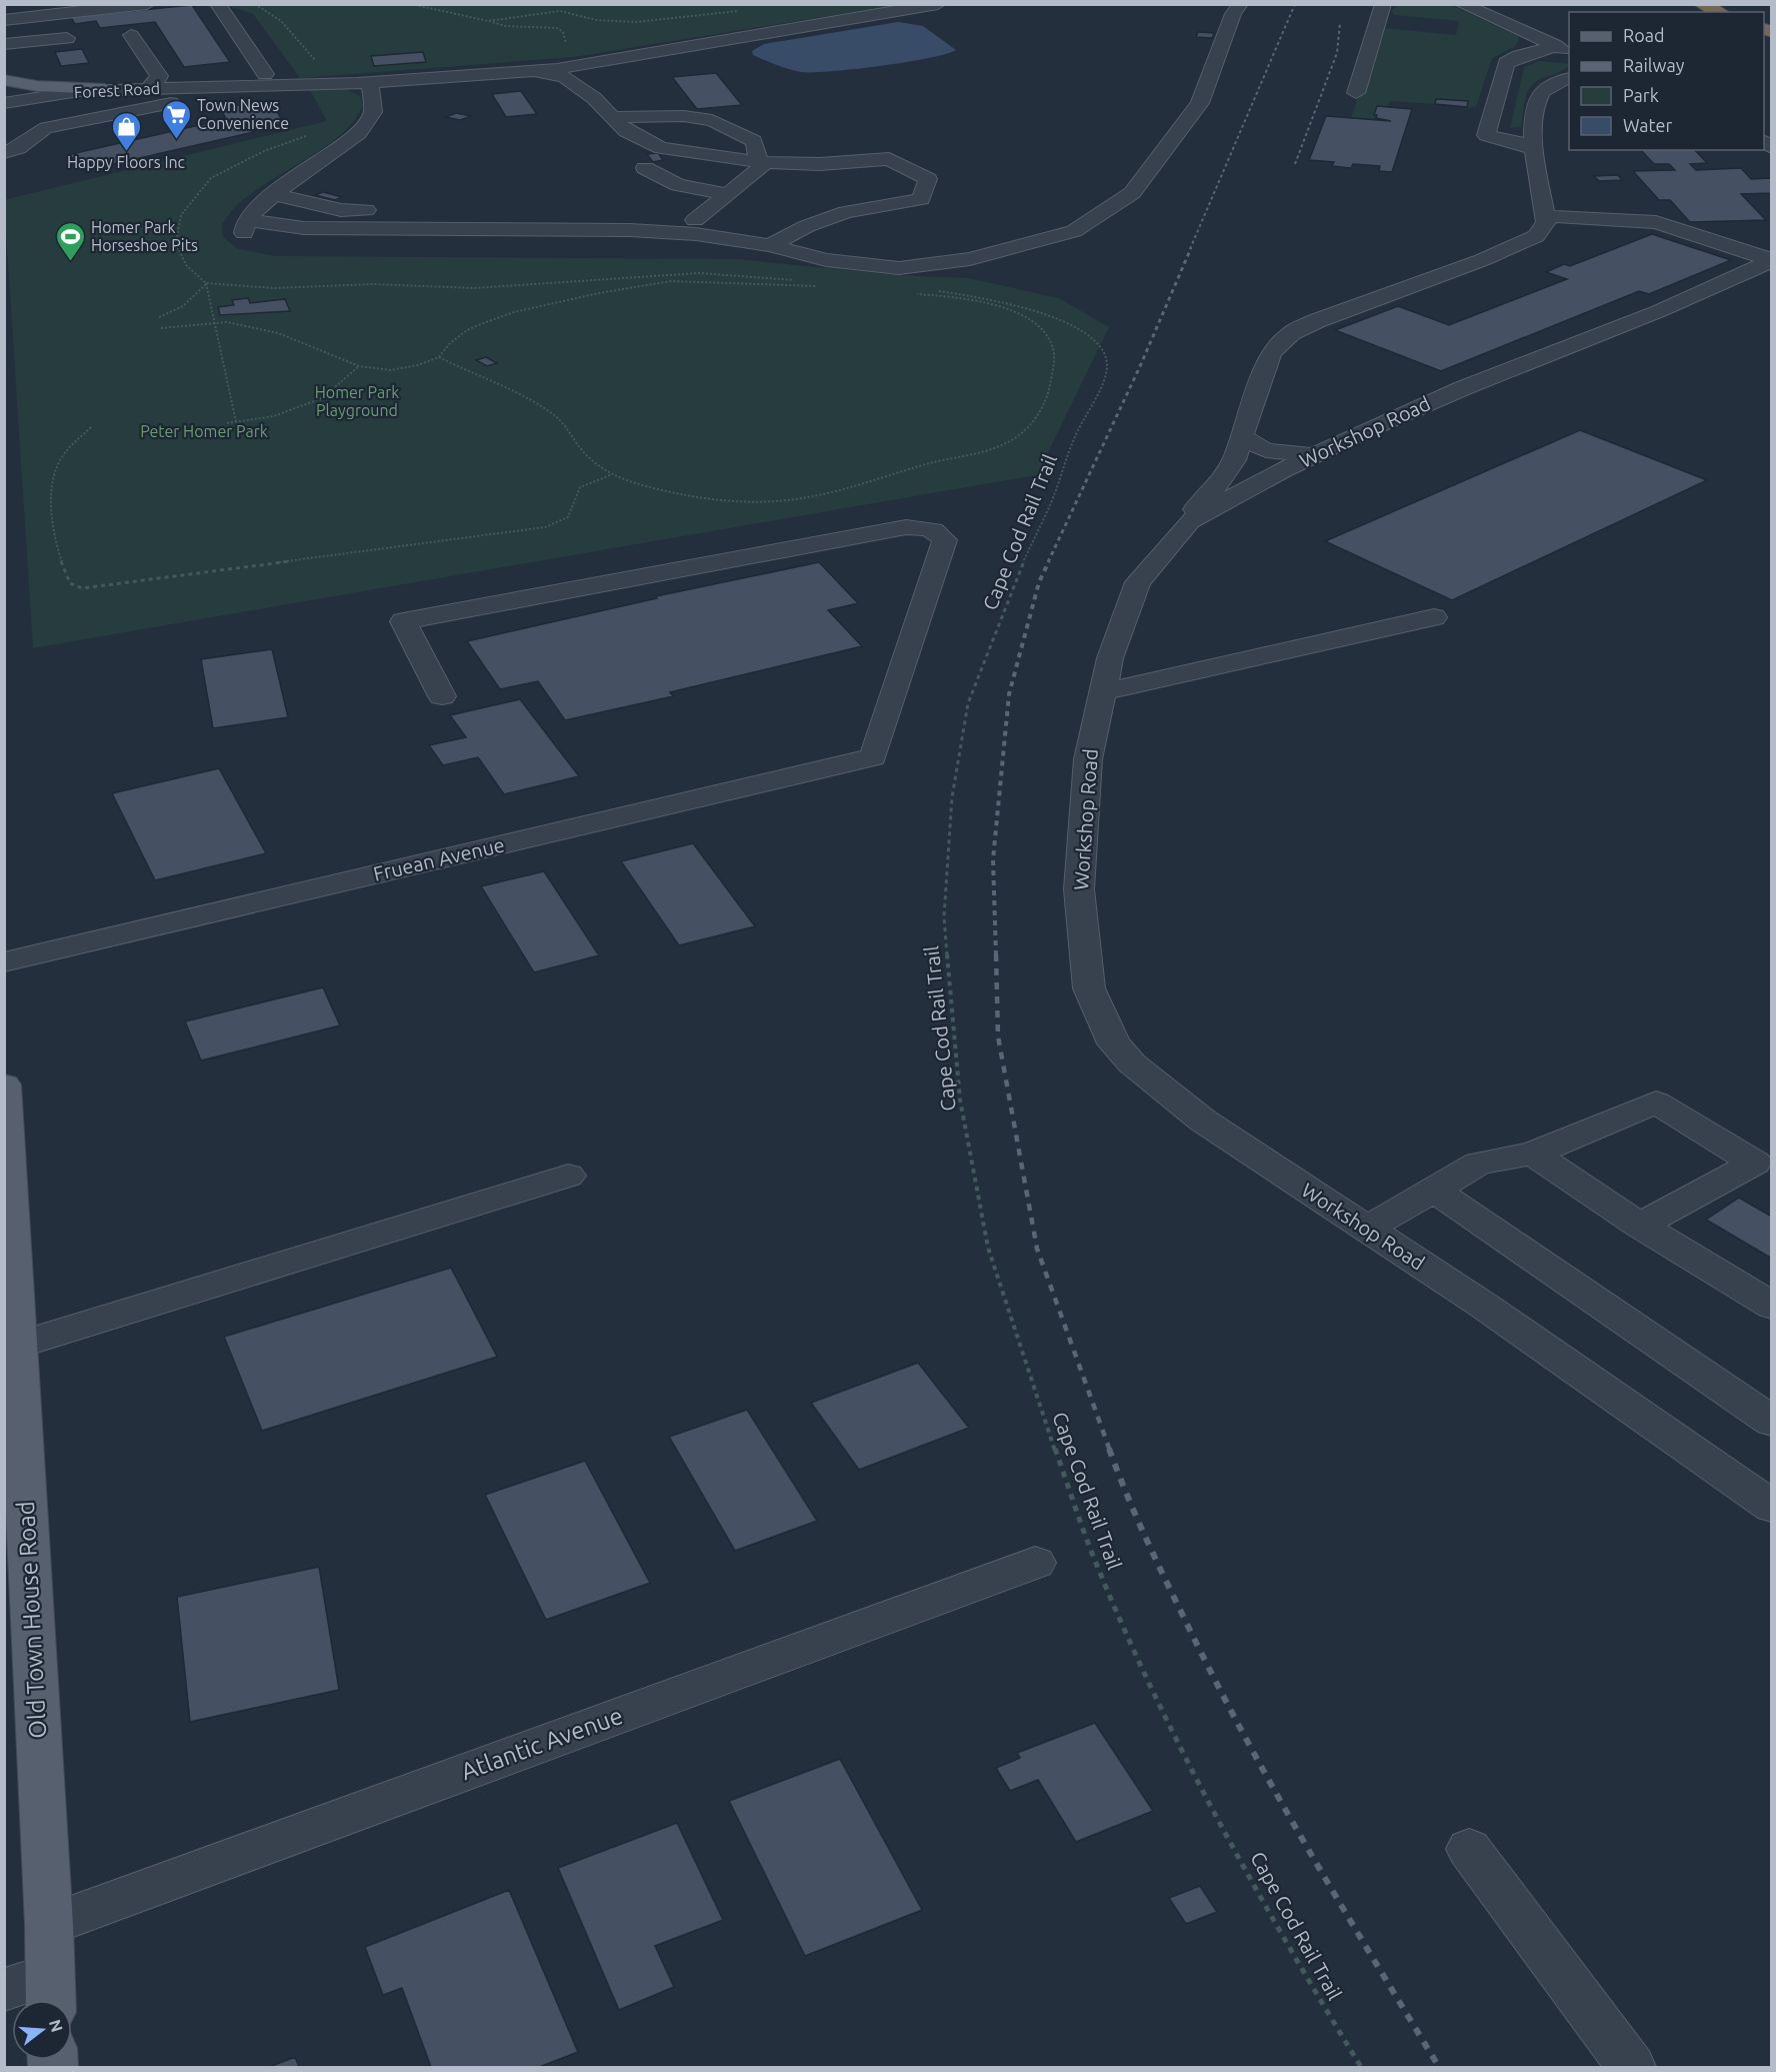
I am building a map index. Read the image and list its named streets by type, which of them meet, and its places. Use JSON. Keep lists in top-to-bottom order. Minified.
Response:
{"streets":{"main road":["Old Town House Road"],"street":["Forest Road","Workshop Road","Fruean Avenue","Atlantic Avenue"],"path":["Cape Cod Rail Trail"]},"crossings":[["Old Town House Road","Atlantic Avenue"]],"parks":["Homer Park Playground","Peter Homer Park"],"places":{"supermarket":["Town News Convenience"],"shop":["Happy Floors Inc"],"sports":["Homer Park Horseshoe Pits"]},"legend":["Road","Railway","Park","Water"],"north":"right"}
